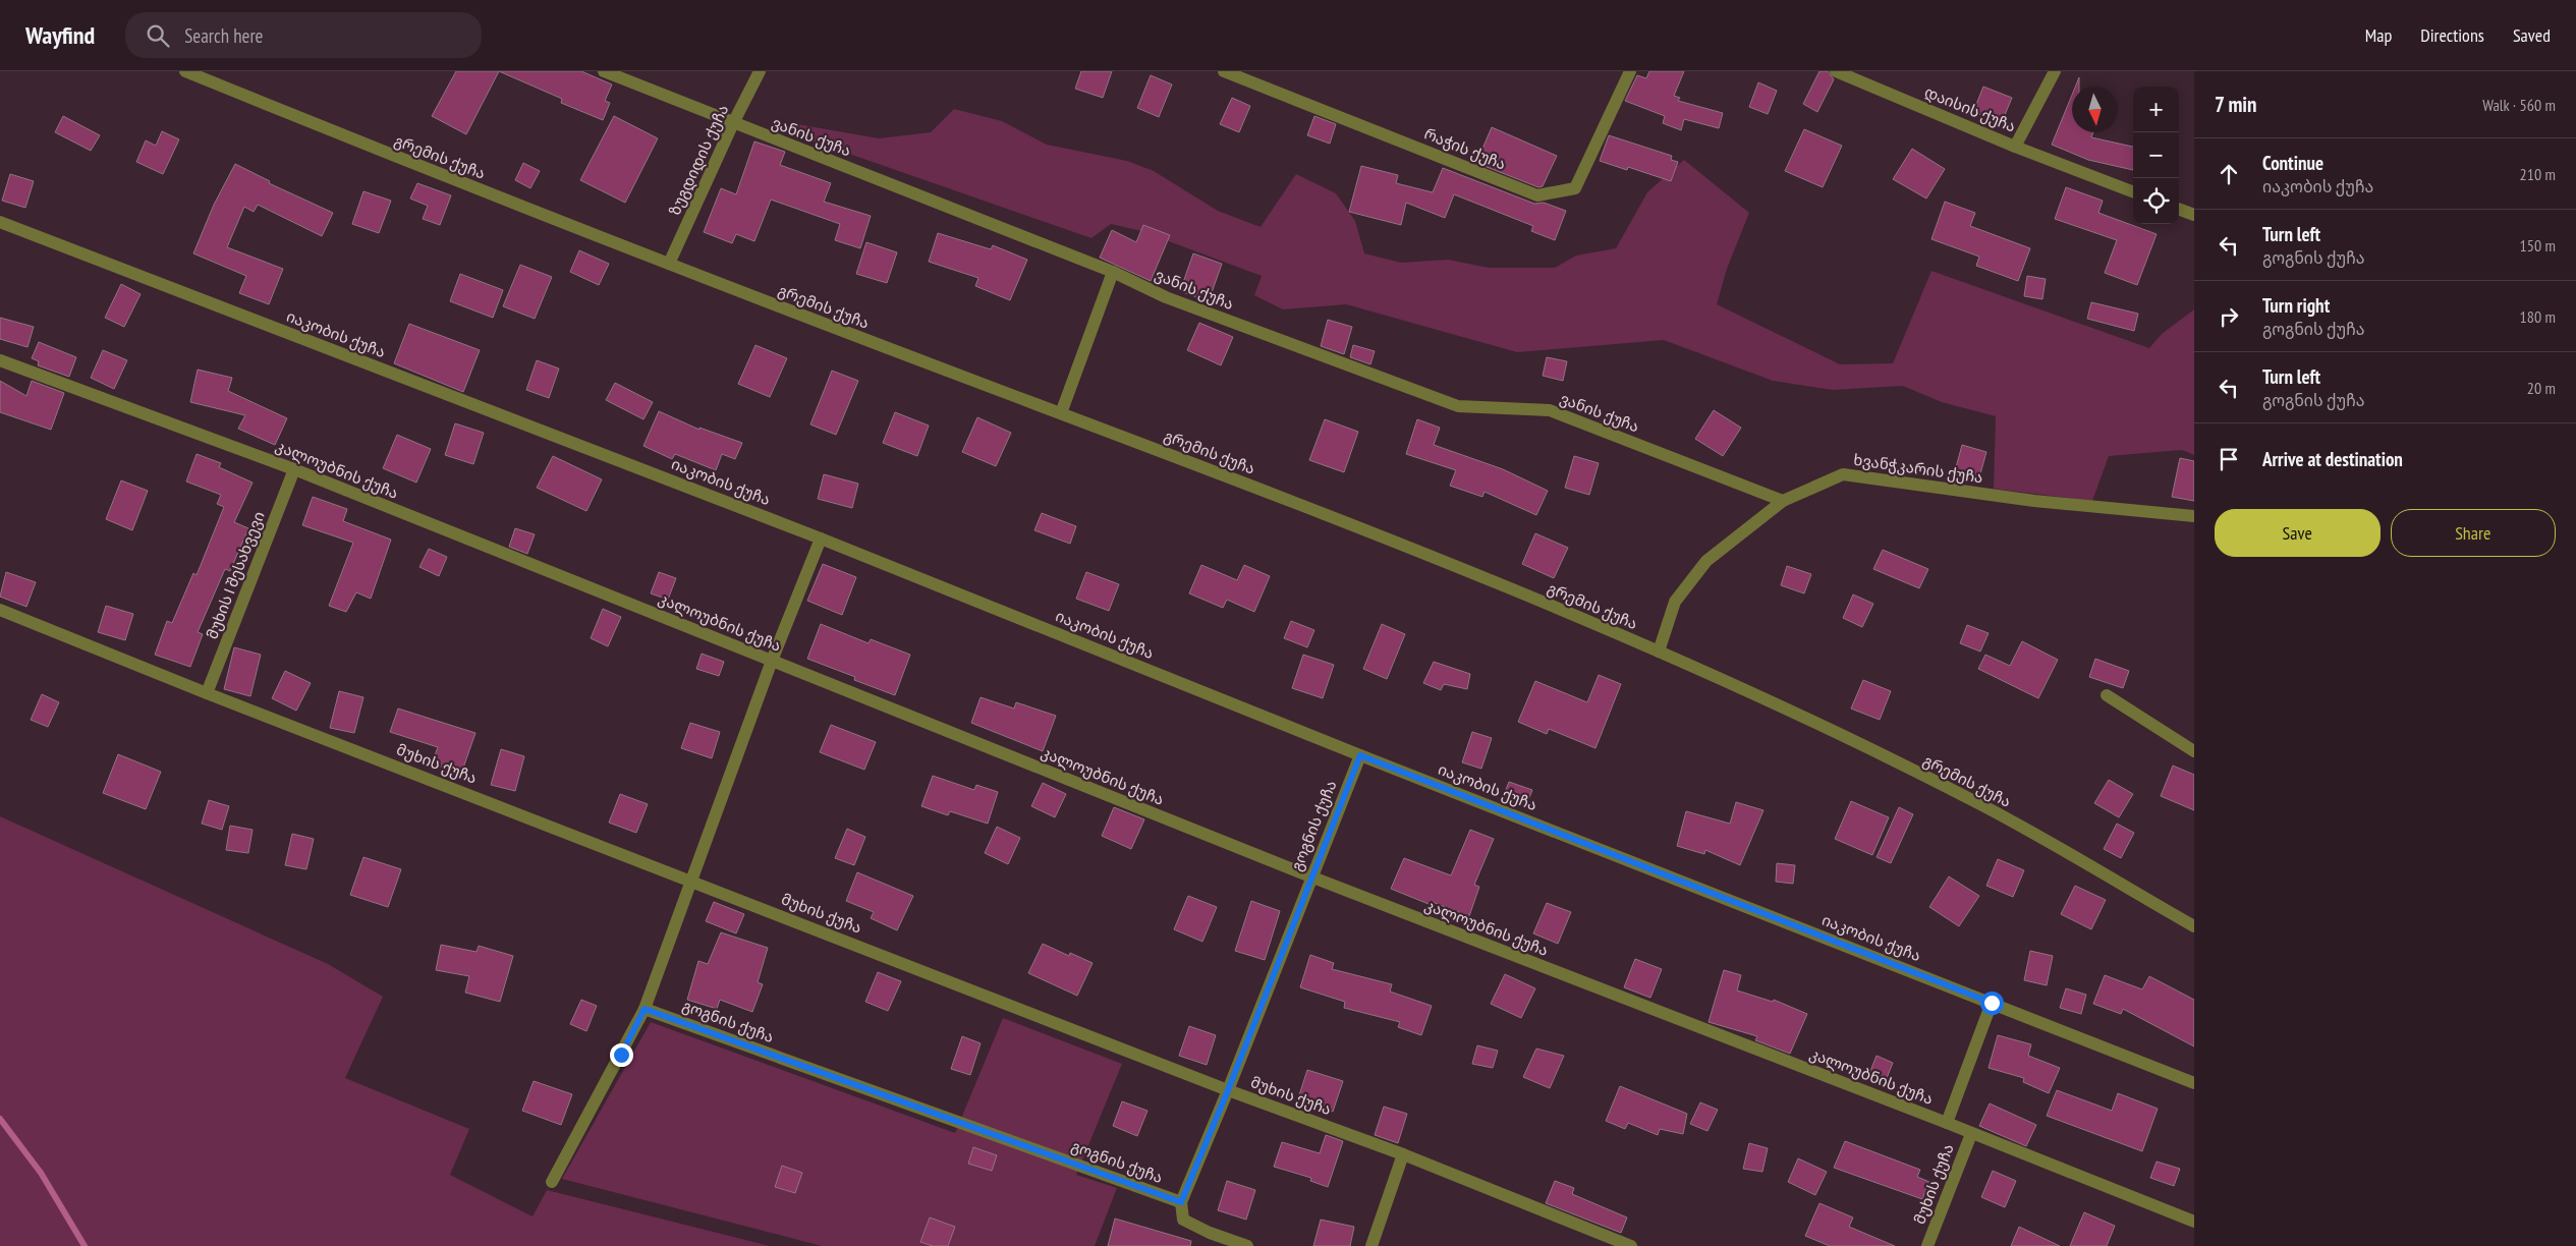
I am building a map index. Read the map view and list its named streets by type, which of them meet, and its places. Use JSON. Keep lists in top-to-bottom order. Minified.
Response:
{"streets":{"street":["დაისის ქუჩა","ვანის ქუჩა","რაჭის ქუჩა","გრემის ქუჩა","ზუგდიდის ქუჩა","იაკობის ქუჩა","ხვანჭკარის ქუჩა","კალოუბნის ქუჩა","მუხის I შესახვევი","მუხის ქუჩა","გოგნის ქუჩა"]},"crossings":[["ვანის ქუჩა","ზუგდიდის ქუჩა"],["ვანის ქუჩა","ხვანჭკარის ქუჩა"],["გრემის ქუჩა","ზუგდიდის ქუჩა"],["გრემის ქუჩა","ხვანჭკარის ქუჩა"],["იაკობის ქუჩა","მუხის ქუჩა"],["იაკობის ქუჩა","გოგნის ქუჩა"],["კალოუბნის ქუჩა","მუხის I შესახვევი"],["კალოუბნის ქუჩა","მუხის ქუჩა"],["კალოუბნის ქუჩა","გოგნის ქუჩა"],["მუხის I შესახვევი","მუხის ქუჩა"],["მუხის ქუჩა","გოგნის ქუჩა"]],"north":"bottom","page":{"header":"Wayfind","search":"Search here","nav":["Map","Directions","Saved"],"heading":["7 min","Walk · 560 m"],"map_buttons":["+","−"],"list":[["Continue","იაკობის ქუჩა","210 m"],["Turn left","გოგნის ქუჩა","150 m"],["Turn right","გოგნის ქუჩა","180 m"],["Turn left","გოგნის ქუჩა","20 m"],"Arrive at destination"],"buttons":["Save","Share"]}}
